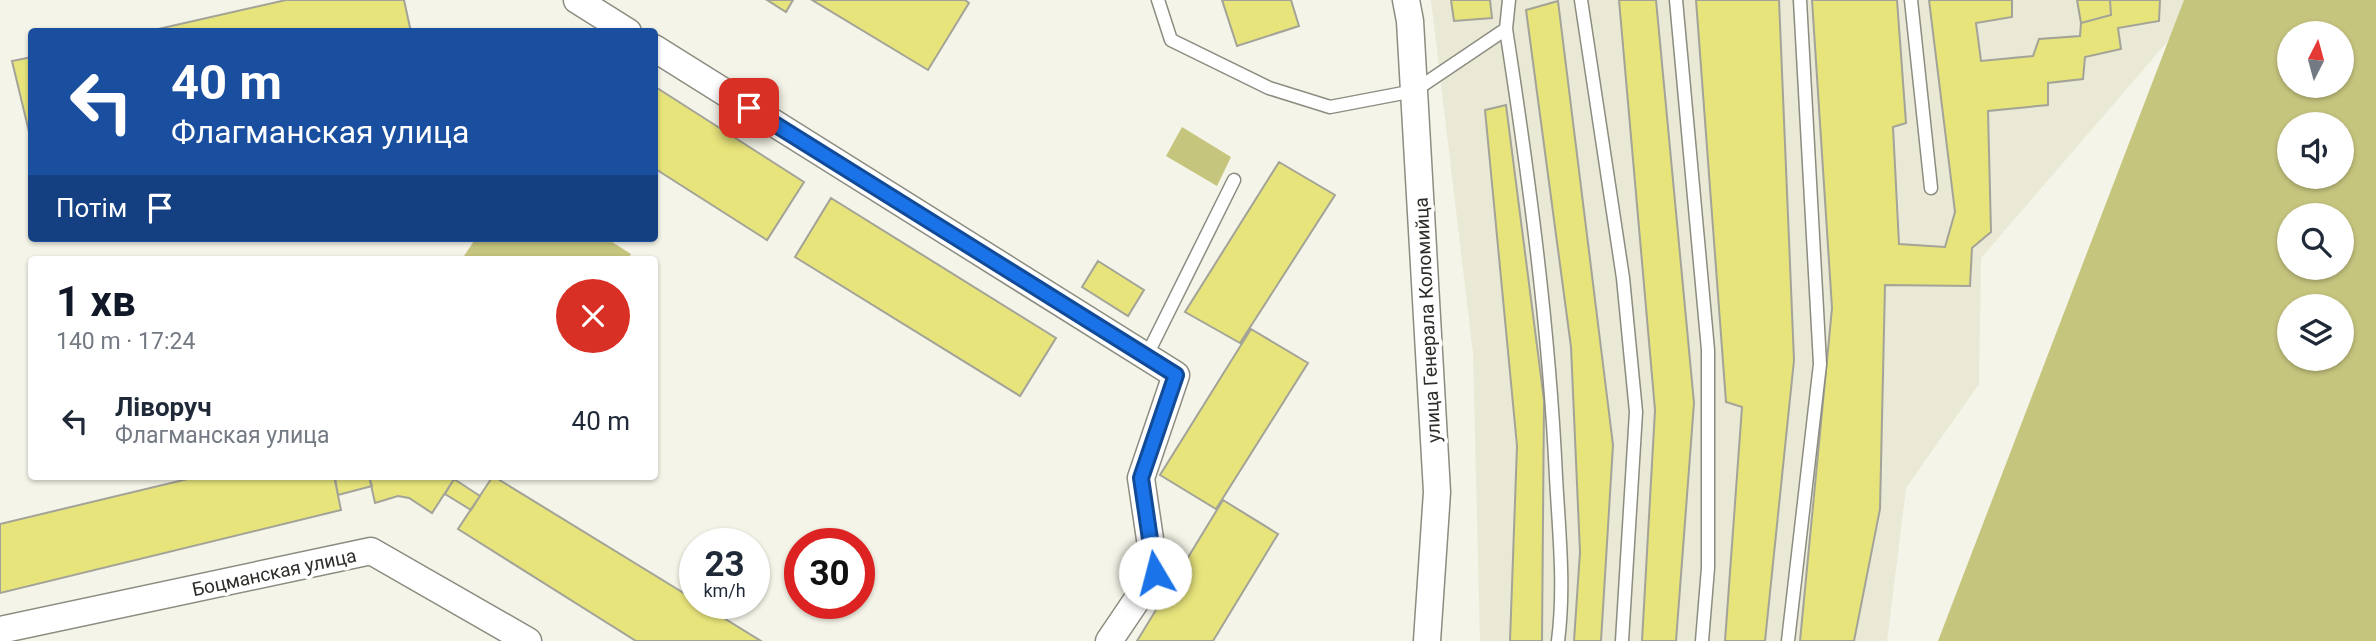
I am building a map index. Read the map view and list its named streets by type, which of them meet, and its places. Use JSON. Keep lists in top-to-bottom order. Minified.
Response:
{"streets":{"street":["улица Генерала Коломийца","Боцманская улица"]},"north":"top","page":{"turn":["40 m","Флагманская улица"],"then":"Потім","heading":["1 хв","140 m · 17:24"],"list":[{"name":"Ліворуч","note":"Флагманская улица","value":"40 m"}],"speed":"23 km/h","limit":"30"}}
